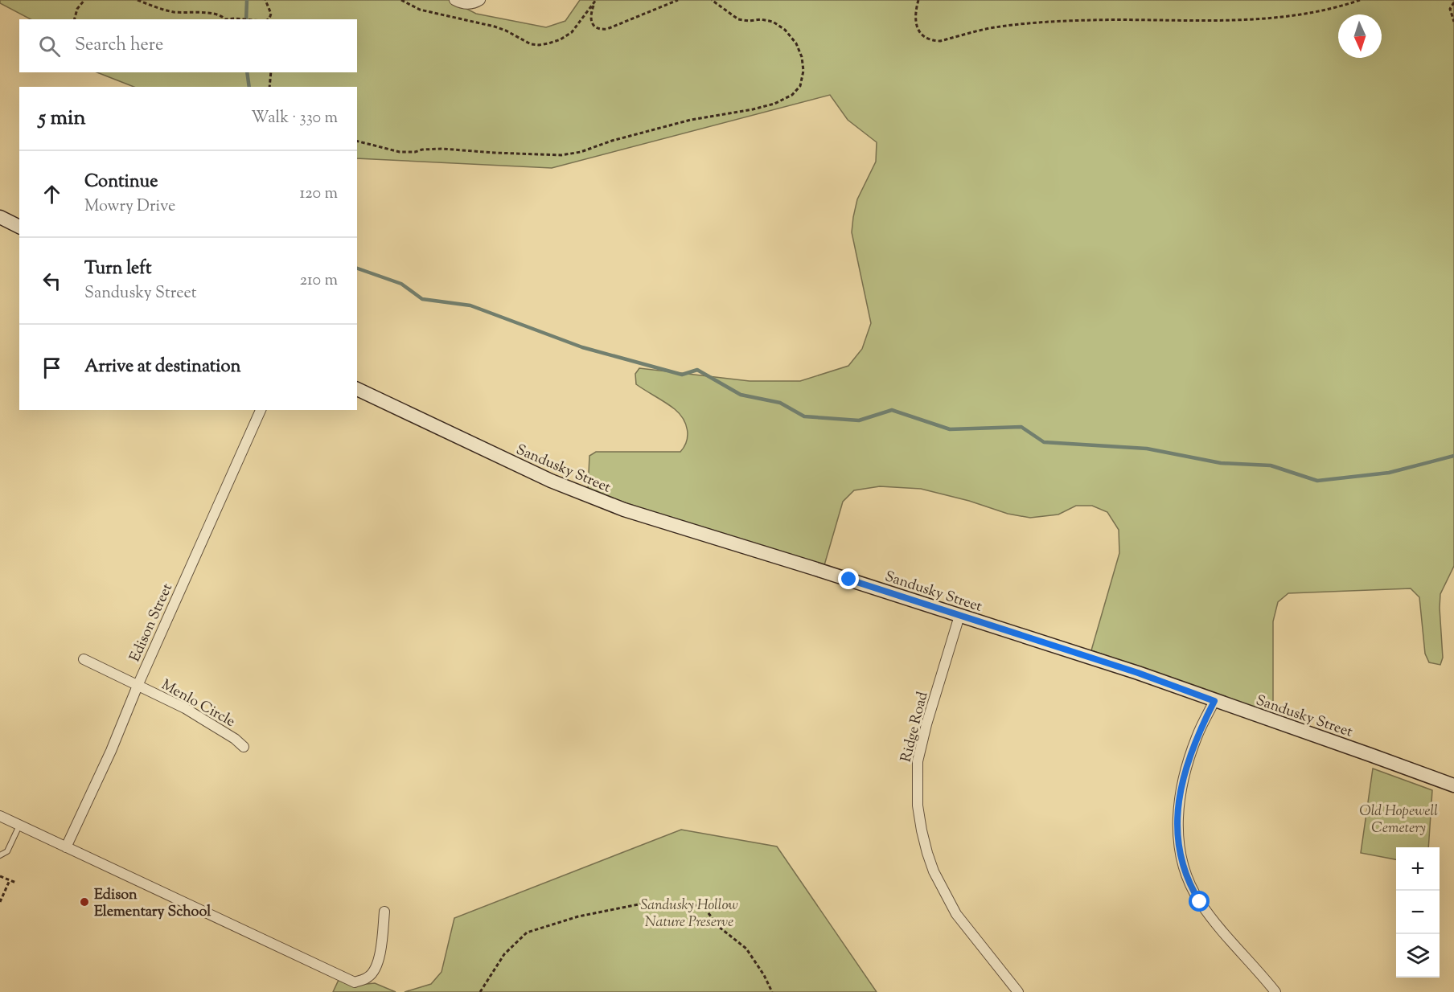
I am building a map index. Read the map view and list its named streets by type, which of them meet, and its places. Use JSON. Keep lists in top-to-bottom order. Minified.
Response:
{"streets":{"main road":["Sandusky Street"],"street":["Edison Street","Menlo Circle","Ridge Road"]},"crossings":[["Sandusky Street","Ridge Road"],["Edison Street","Menlo Circle"]],"parks":["Old Hopewell Cemetery","Sandusky Hollow Nature Preserve"],"places":["Edison Elementary School"],"north":"bottom","page":{"search":"Search here","heading":["5 min","Walk · 330 m"],"list":[["Continue","Mowry Drive","120 m"],["Turn left","Sandusky Street","210 m"],"Arrive at destination"],"map_buttons":["+","−"]}}
